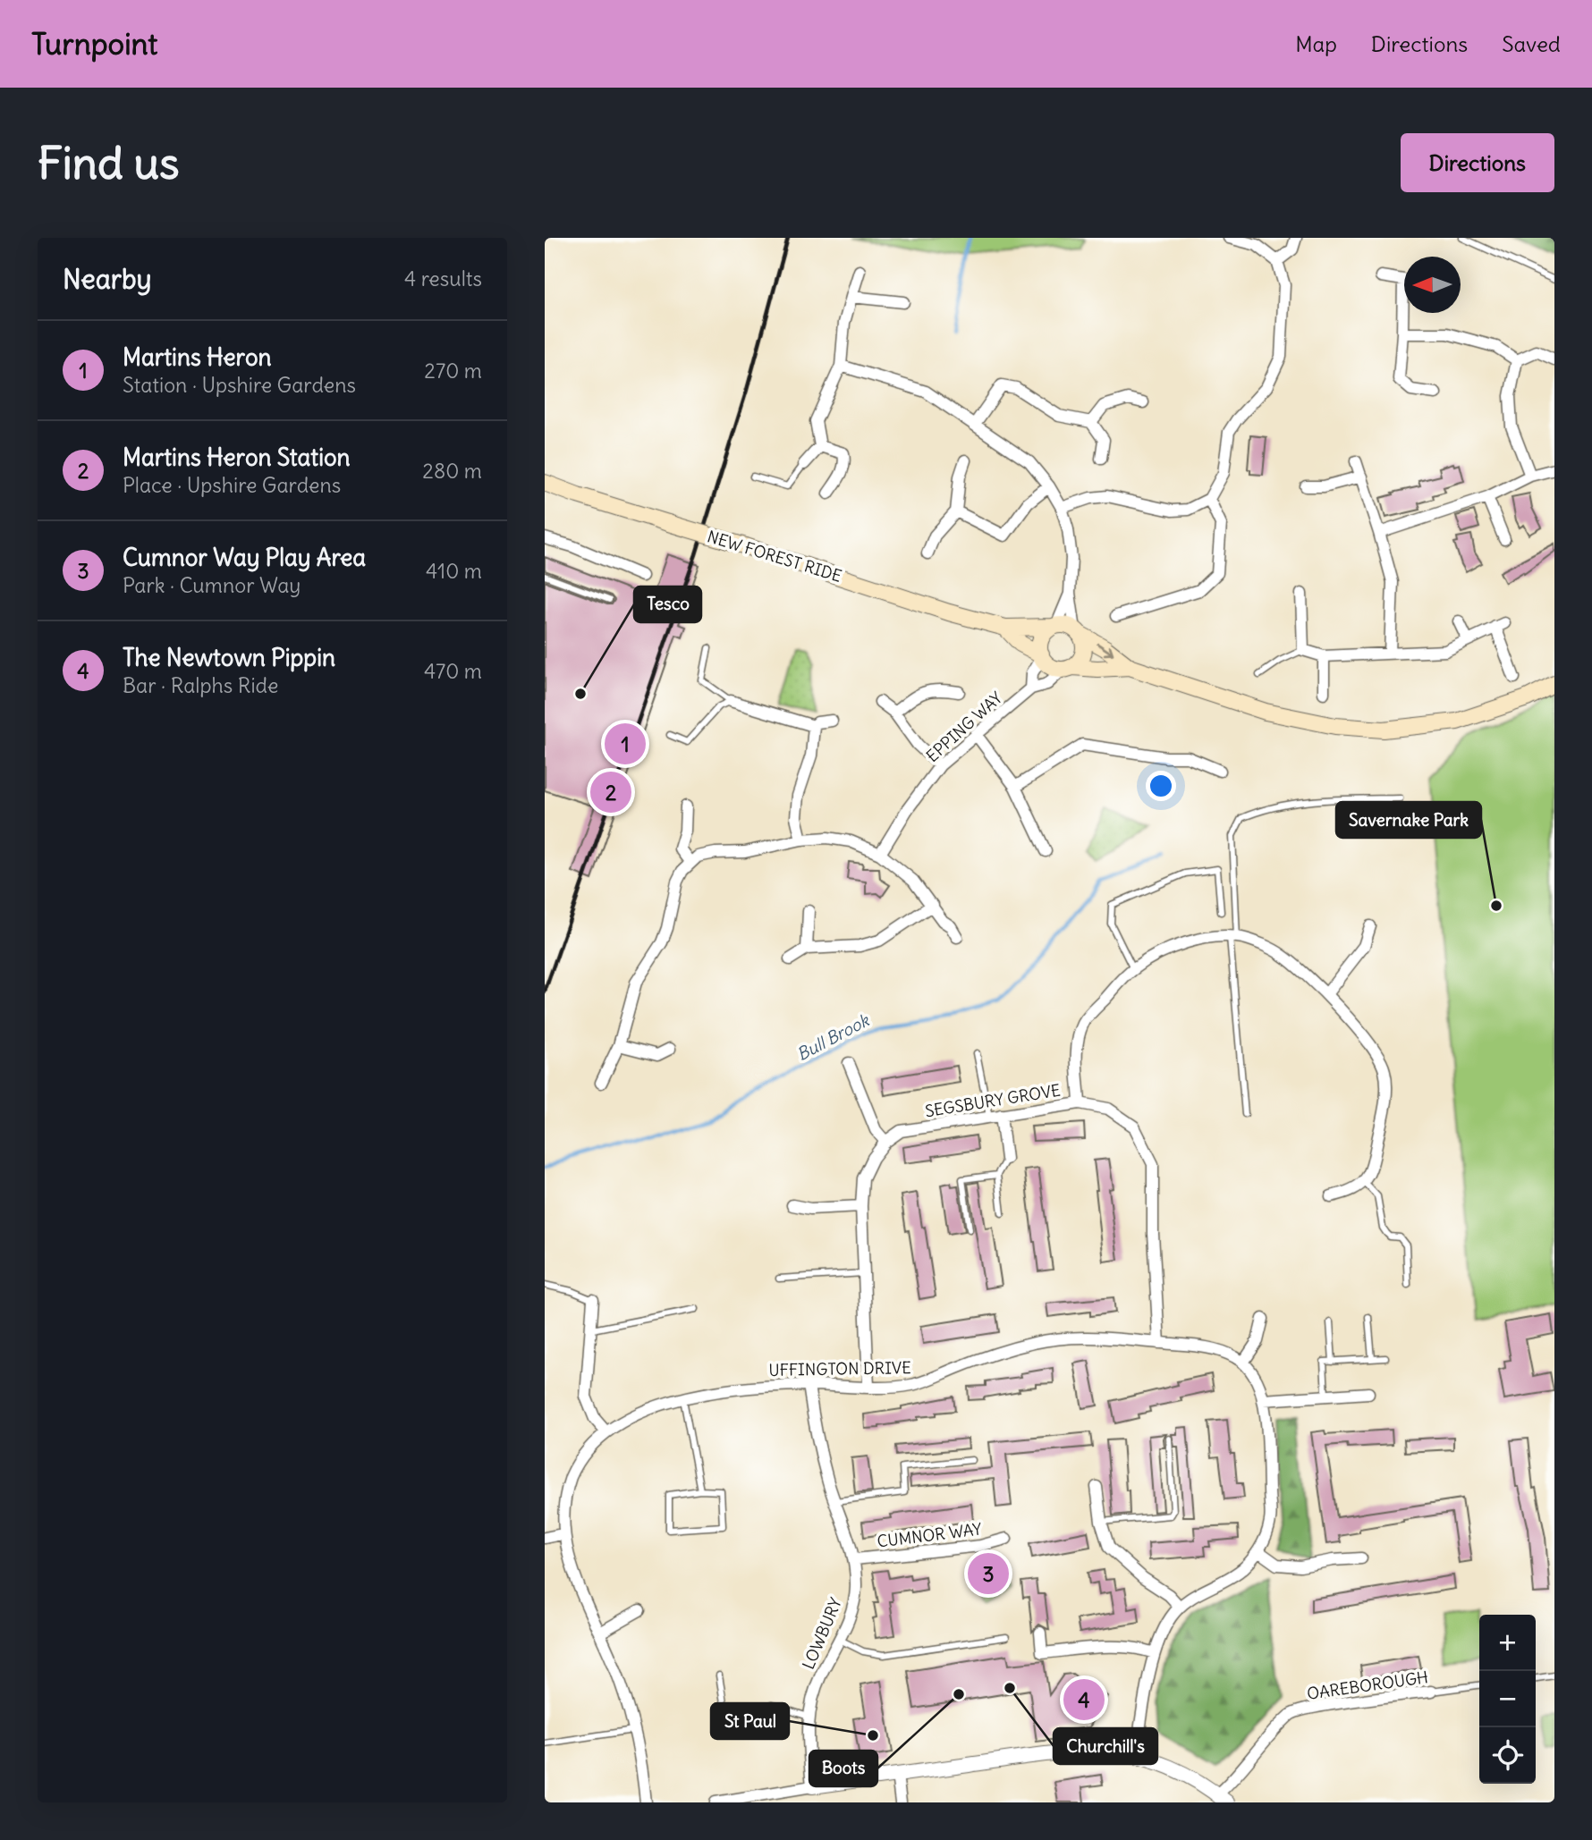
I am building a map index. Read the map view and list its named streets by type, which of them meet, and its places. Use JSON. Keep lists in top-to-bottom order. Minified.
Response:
{"streets":{"main road":["NEW FOREST RIDE"],"street":["EPPING WAY","SEGSBURY GROVE","UFFINGTON DRIVE","CUMNOR WAY","LOWBURY","OAREBOROUGH"]},"crossings":[["NEW FOREST RIDE","EPPING WAY"],["SEGSBURY GROVE","UFFINGTON DRIVE"],["UFFINGTON DRIVE","LOWBURY"],["CUMNOR WAY","LOWBURY"]],"water":["Bull Brook"],"places":["Tesco","Savernake Park","Churchill's","Boots","St Paul"],"north":"left","page":{"header":"Turnpoint","nav":["Map","Directions","Saved"],"buttons":"Directions","title":"Find us","heading":["Nearby","4 results"],"list":[{"mark":"1","name":"Martins Heron","note":"Station · Upshire Gardens","value":"270 m"},{"mark":"2","name":"Martins Heron Station","note":"Place · Upshire Gardens","value":"280 m"},{"mark":"3","name":"Cumnor Way Play Area","note":"Park · Cumnor Way","value":"410 m"},{"mark":"4","name":"The Newtown Pippin","note":"Bar · Ralphs Ride","value":"470 m"}],"pins":["1","2","3","4"],"map_buttons":["+","−"]}}
